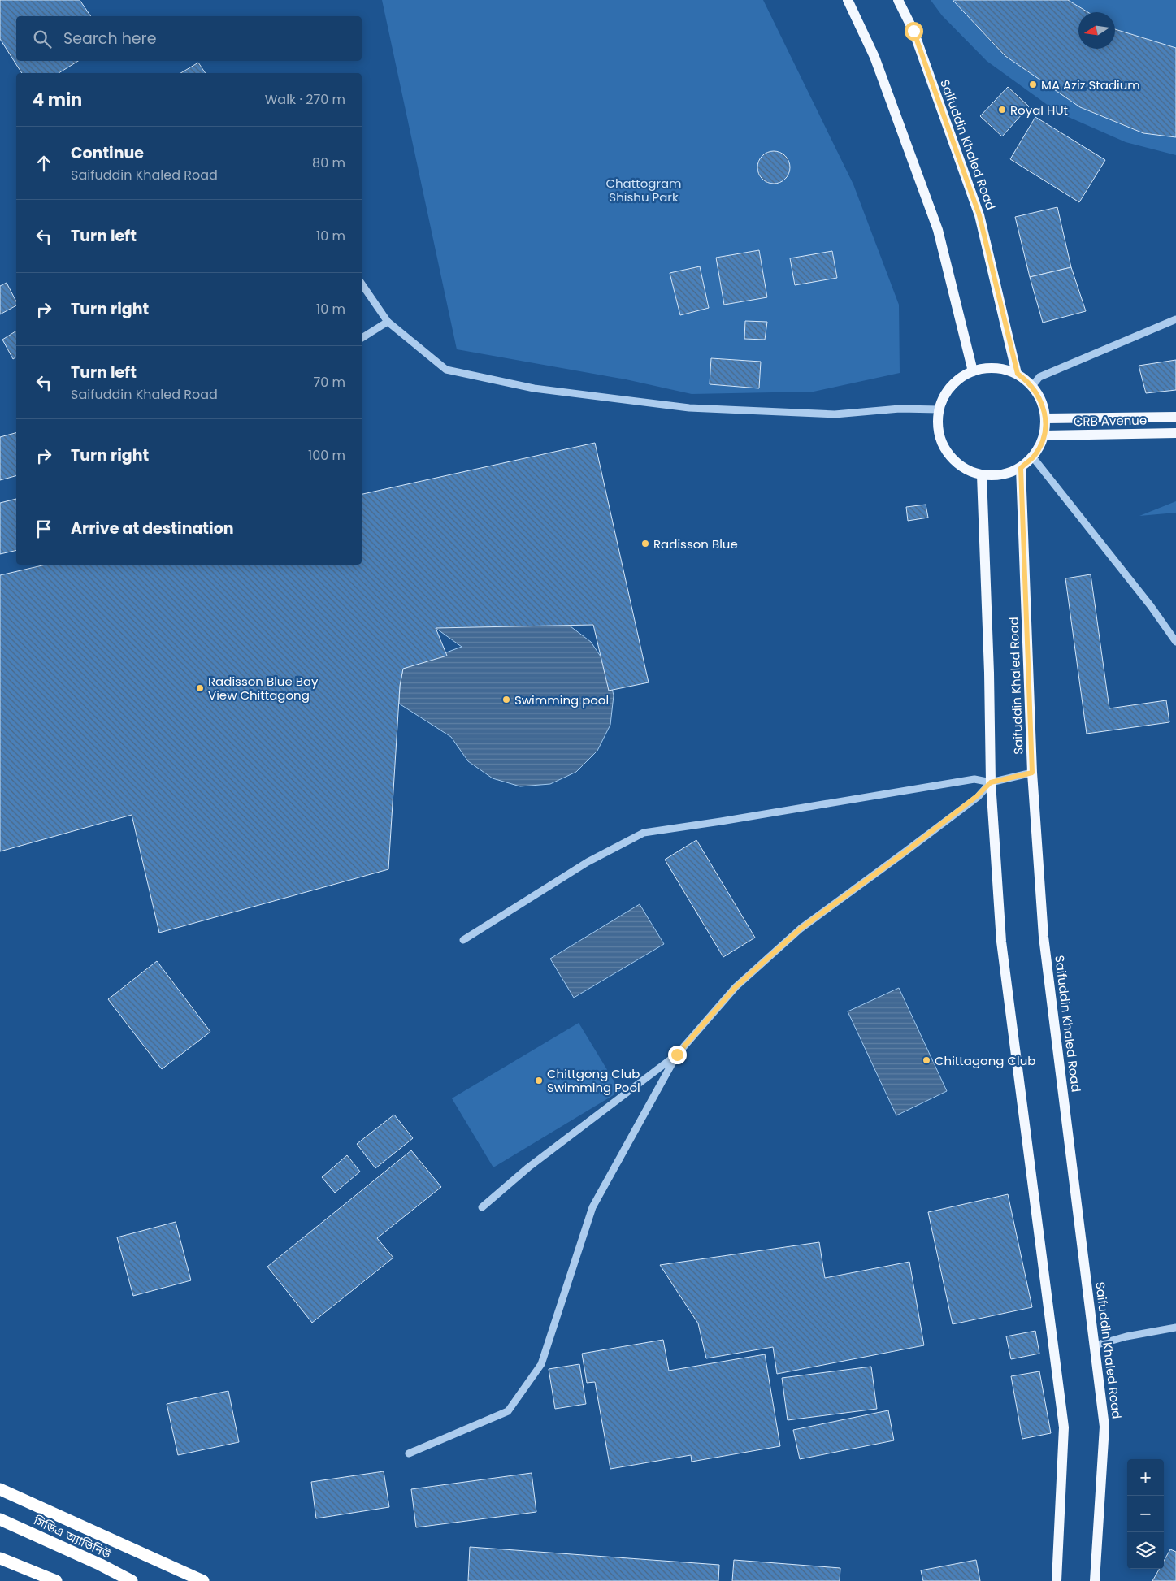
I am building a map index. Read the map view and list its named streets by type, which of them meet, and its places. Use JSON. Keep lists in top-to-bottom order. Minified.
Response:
{"streets":{"highway":["সিডিএ অ্যাভিনিউ"],"main road":["Saifuddin Khaled Road","CRB Avenue"]},"crossings":[["Saifuddin Khaled Road","CRB Avenue"]],"parks":["Chattogram Shishu Park"],"places":["MA Aziz Stadium","Royal HUt","Radisson Blue","Radisson Blue Bay View Chittagong","Swimming pool","Chittagong Club","Chittgong Club Swimming Pool"],"north":"left","page":{"search":"Search here","heading":["4 min","Walk · 270 m"],"list":[["Continue","Saifuddin Khaled Road","80 m"],["Turn left","10 m"],["Turn right","10 m"],["Turn left","Saifuddin Khaled Road","70 m"],["Turn right","100 m"],"Arrive at destination"],"map_buttons":["+","−"]}}
